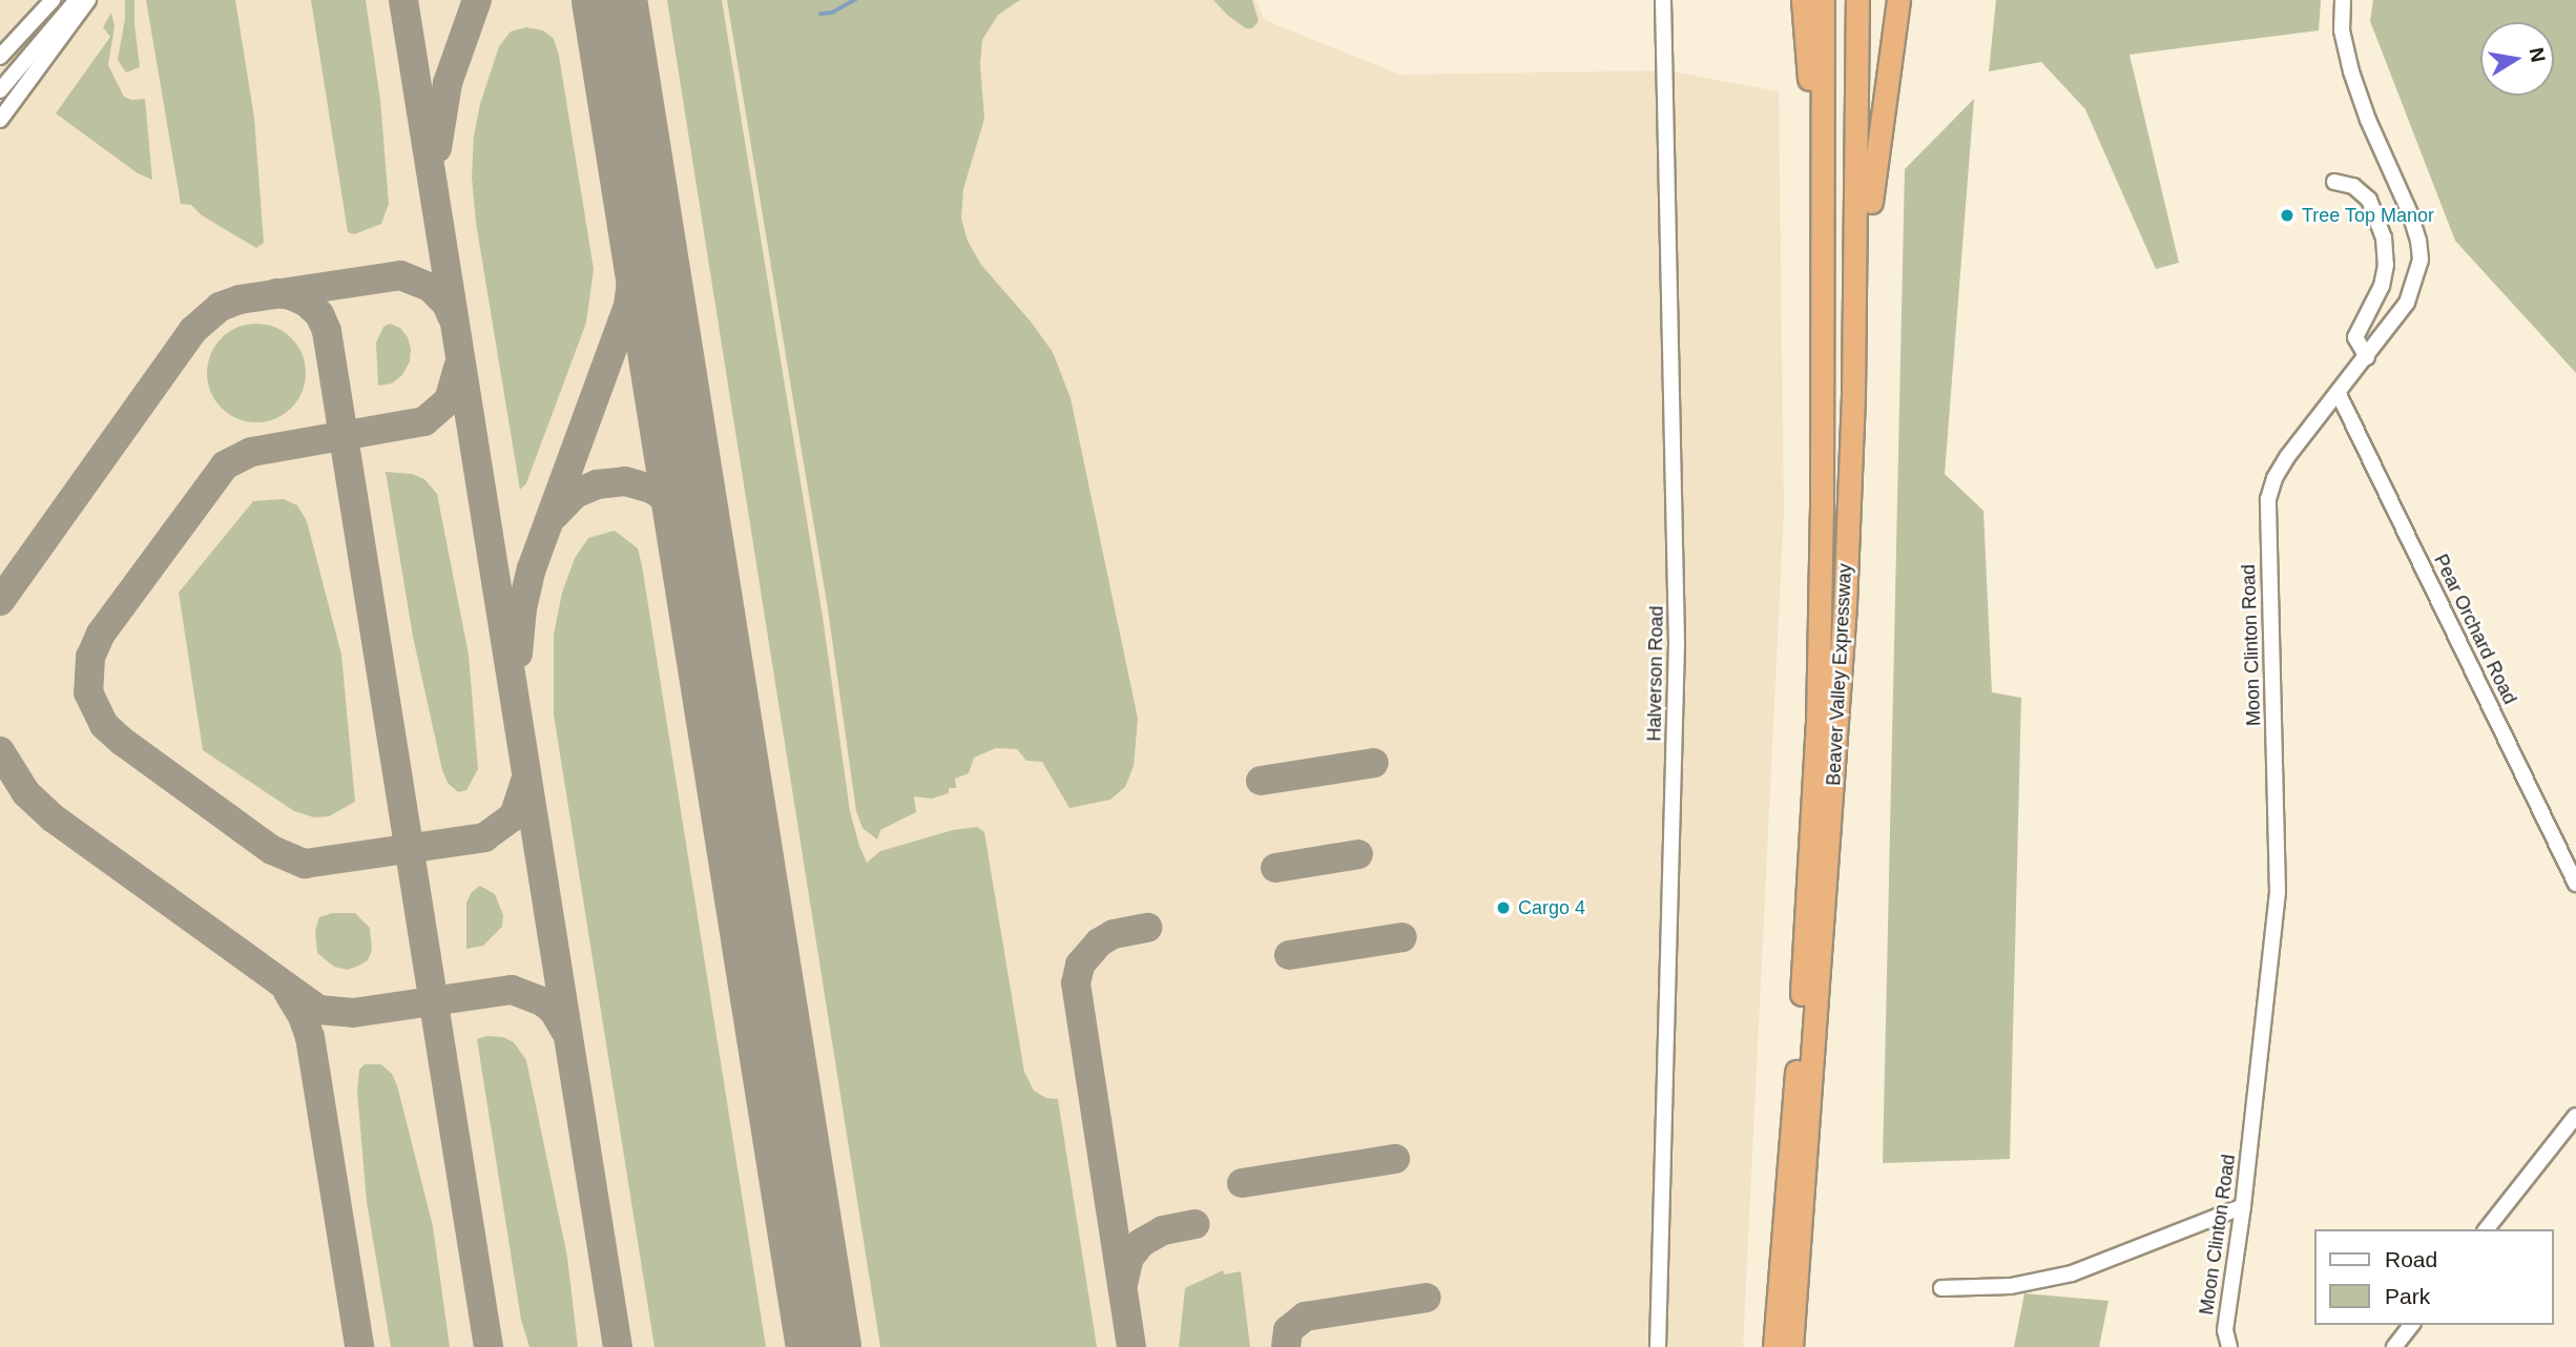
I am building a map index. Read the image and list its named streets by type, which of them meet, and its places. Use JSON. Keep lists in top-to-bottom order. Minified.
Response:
{"streets":{"highway":["Beaver Valley Expressway"],"street":["Pear Orchard Road","Moon Clinton Road","Halverson Road"]},"crossings":[["Pear Orchard Road","Moon Clinton Road"]],"places":["Tree Top Manor","Cargo 4"],"legend":["Road","Park"],"north":"right"}
